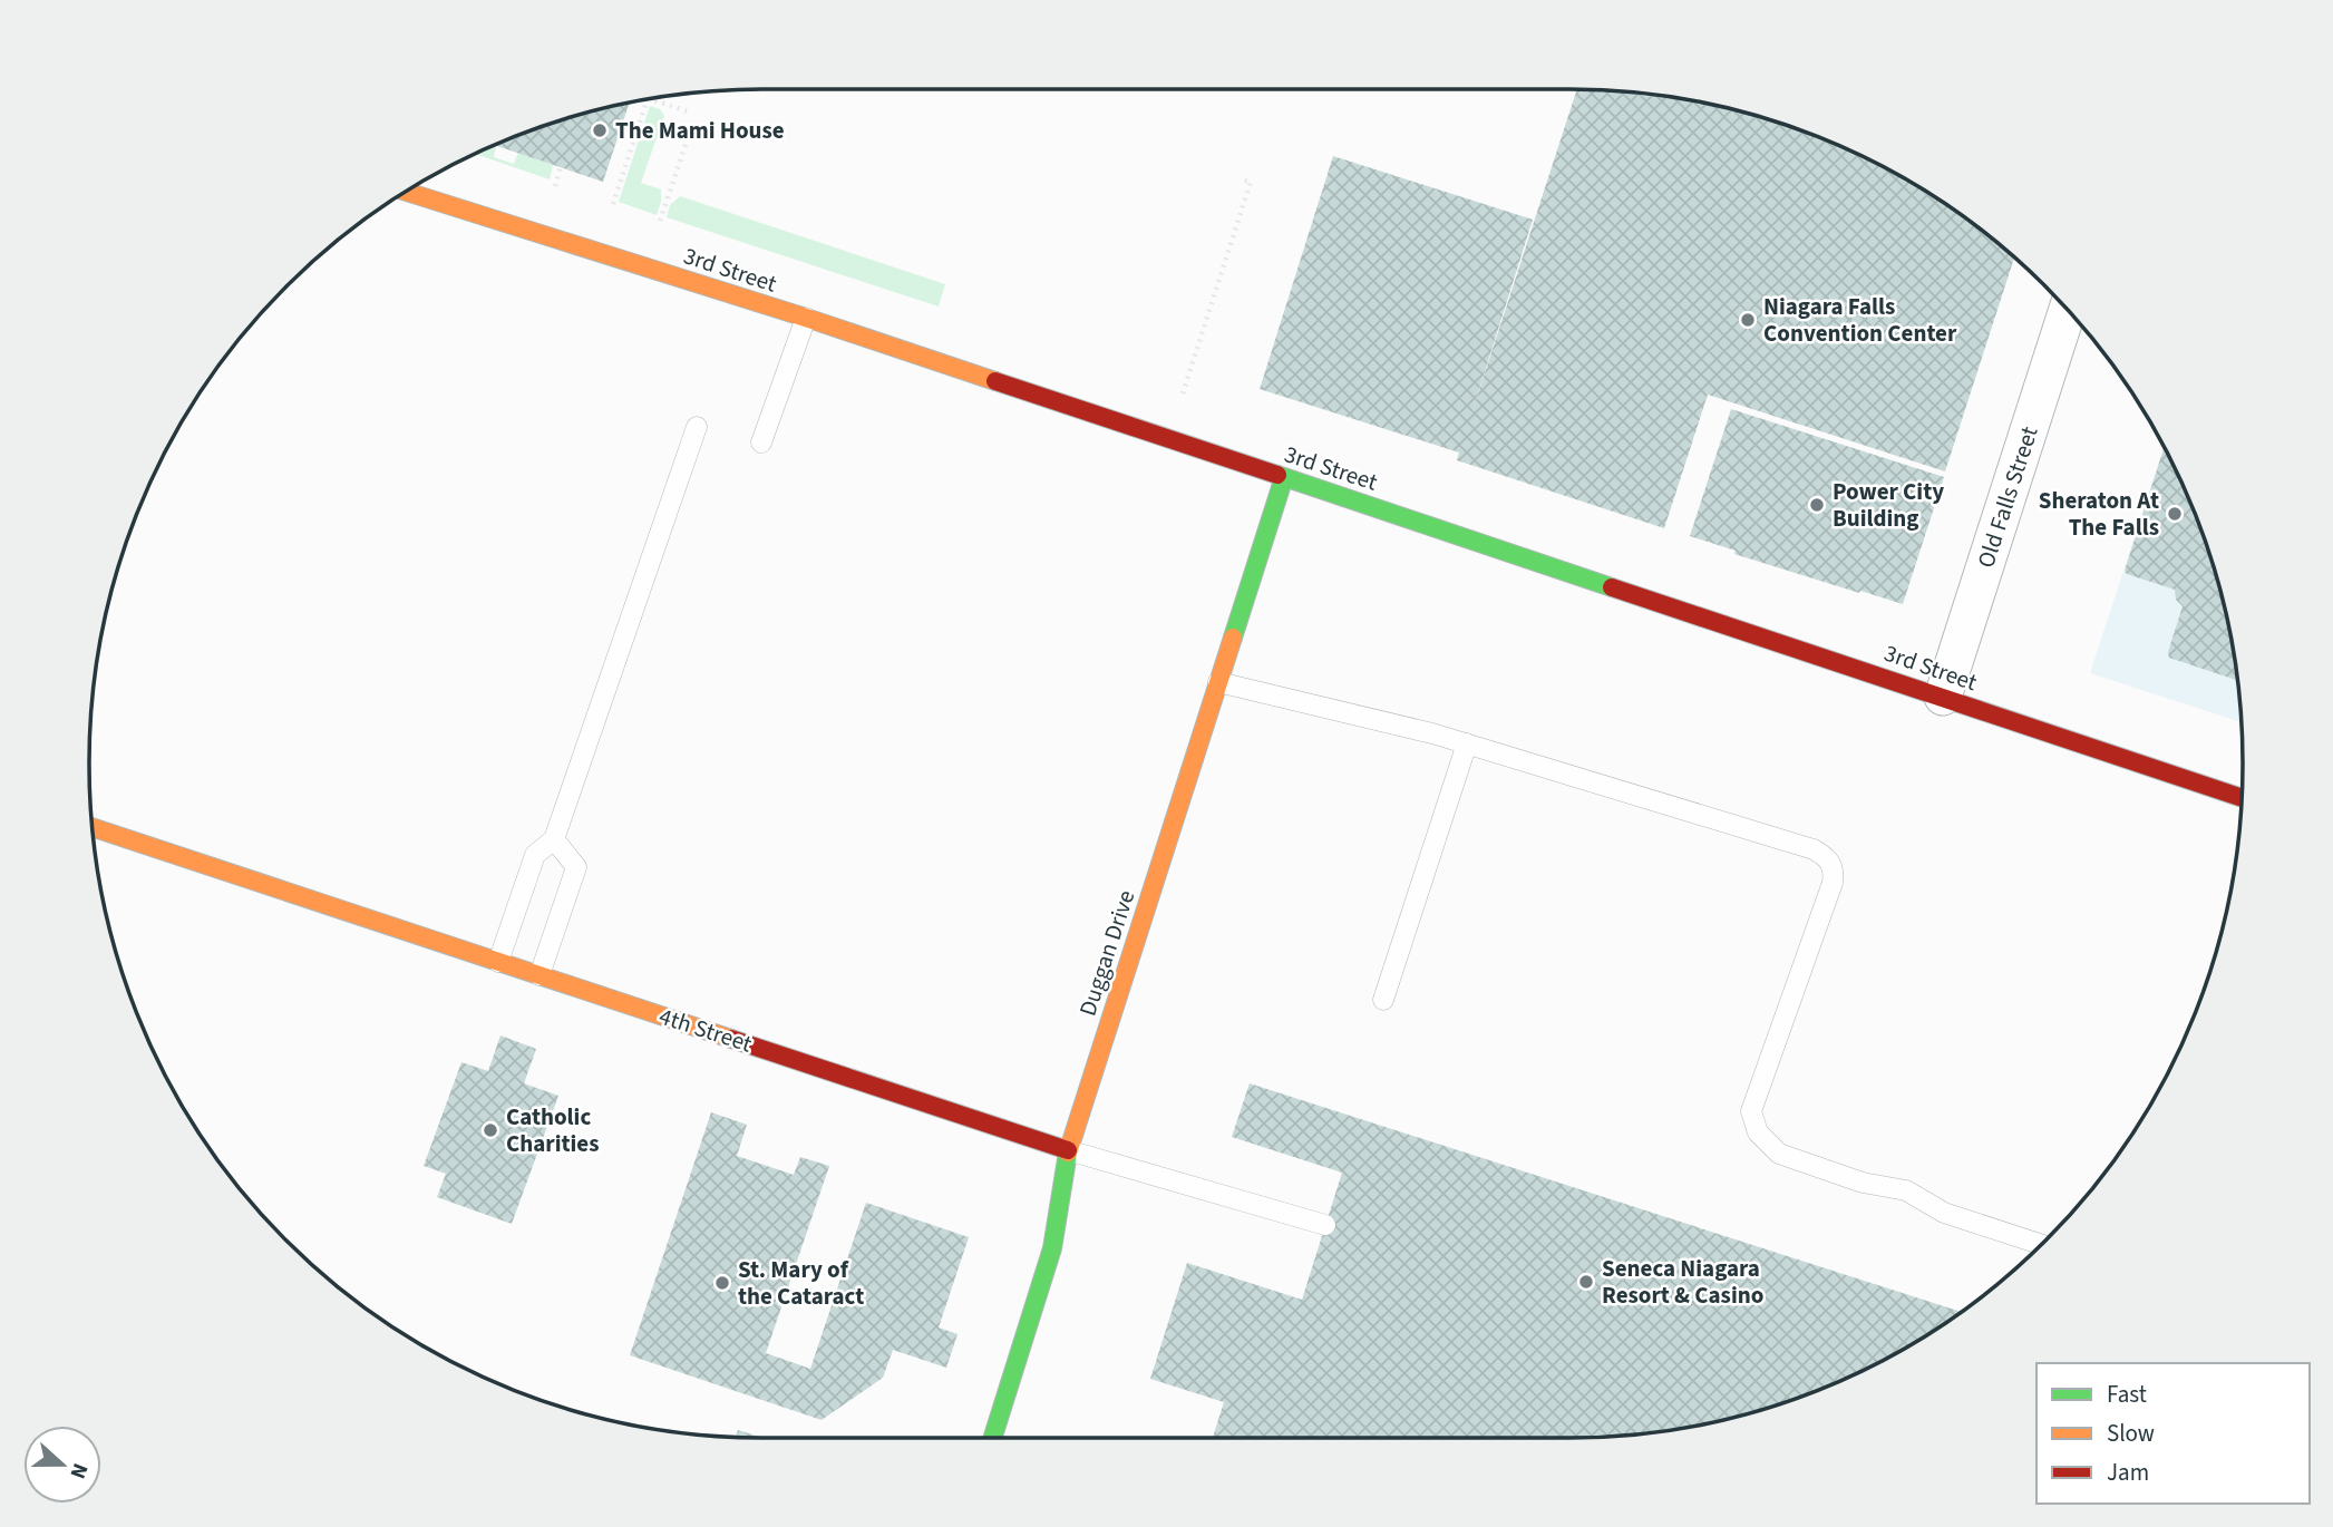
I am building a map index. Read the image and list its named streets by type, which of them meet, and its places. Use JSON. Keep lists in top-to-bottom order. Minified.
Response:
{"streets":{"street":["3rd Street","Old Falls Street","Duggan Drive","4th Street"]},"crossings":[["3rd Street","Old Falls Street"],["3rd Street","Duggan Drive"],["Duggan Drive","4th Street"]],"places":["The Mami House","Niagara Falls Convention Center","Power City Building","Sheraton At The Falls","Catholic Charities","Seneca Niagara Resort & Casino","St. Mary of the Cataract"],"legend":["Fast","Slow","Jam"],"north":"right"}
